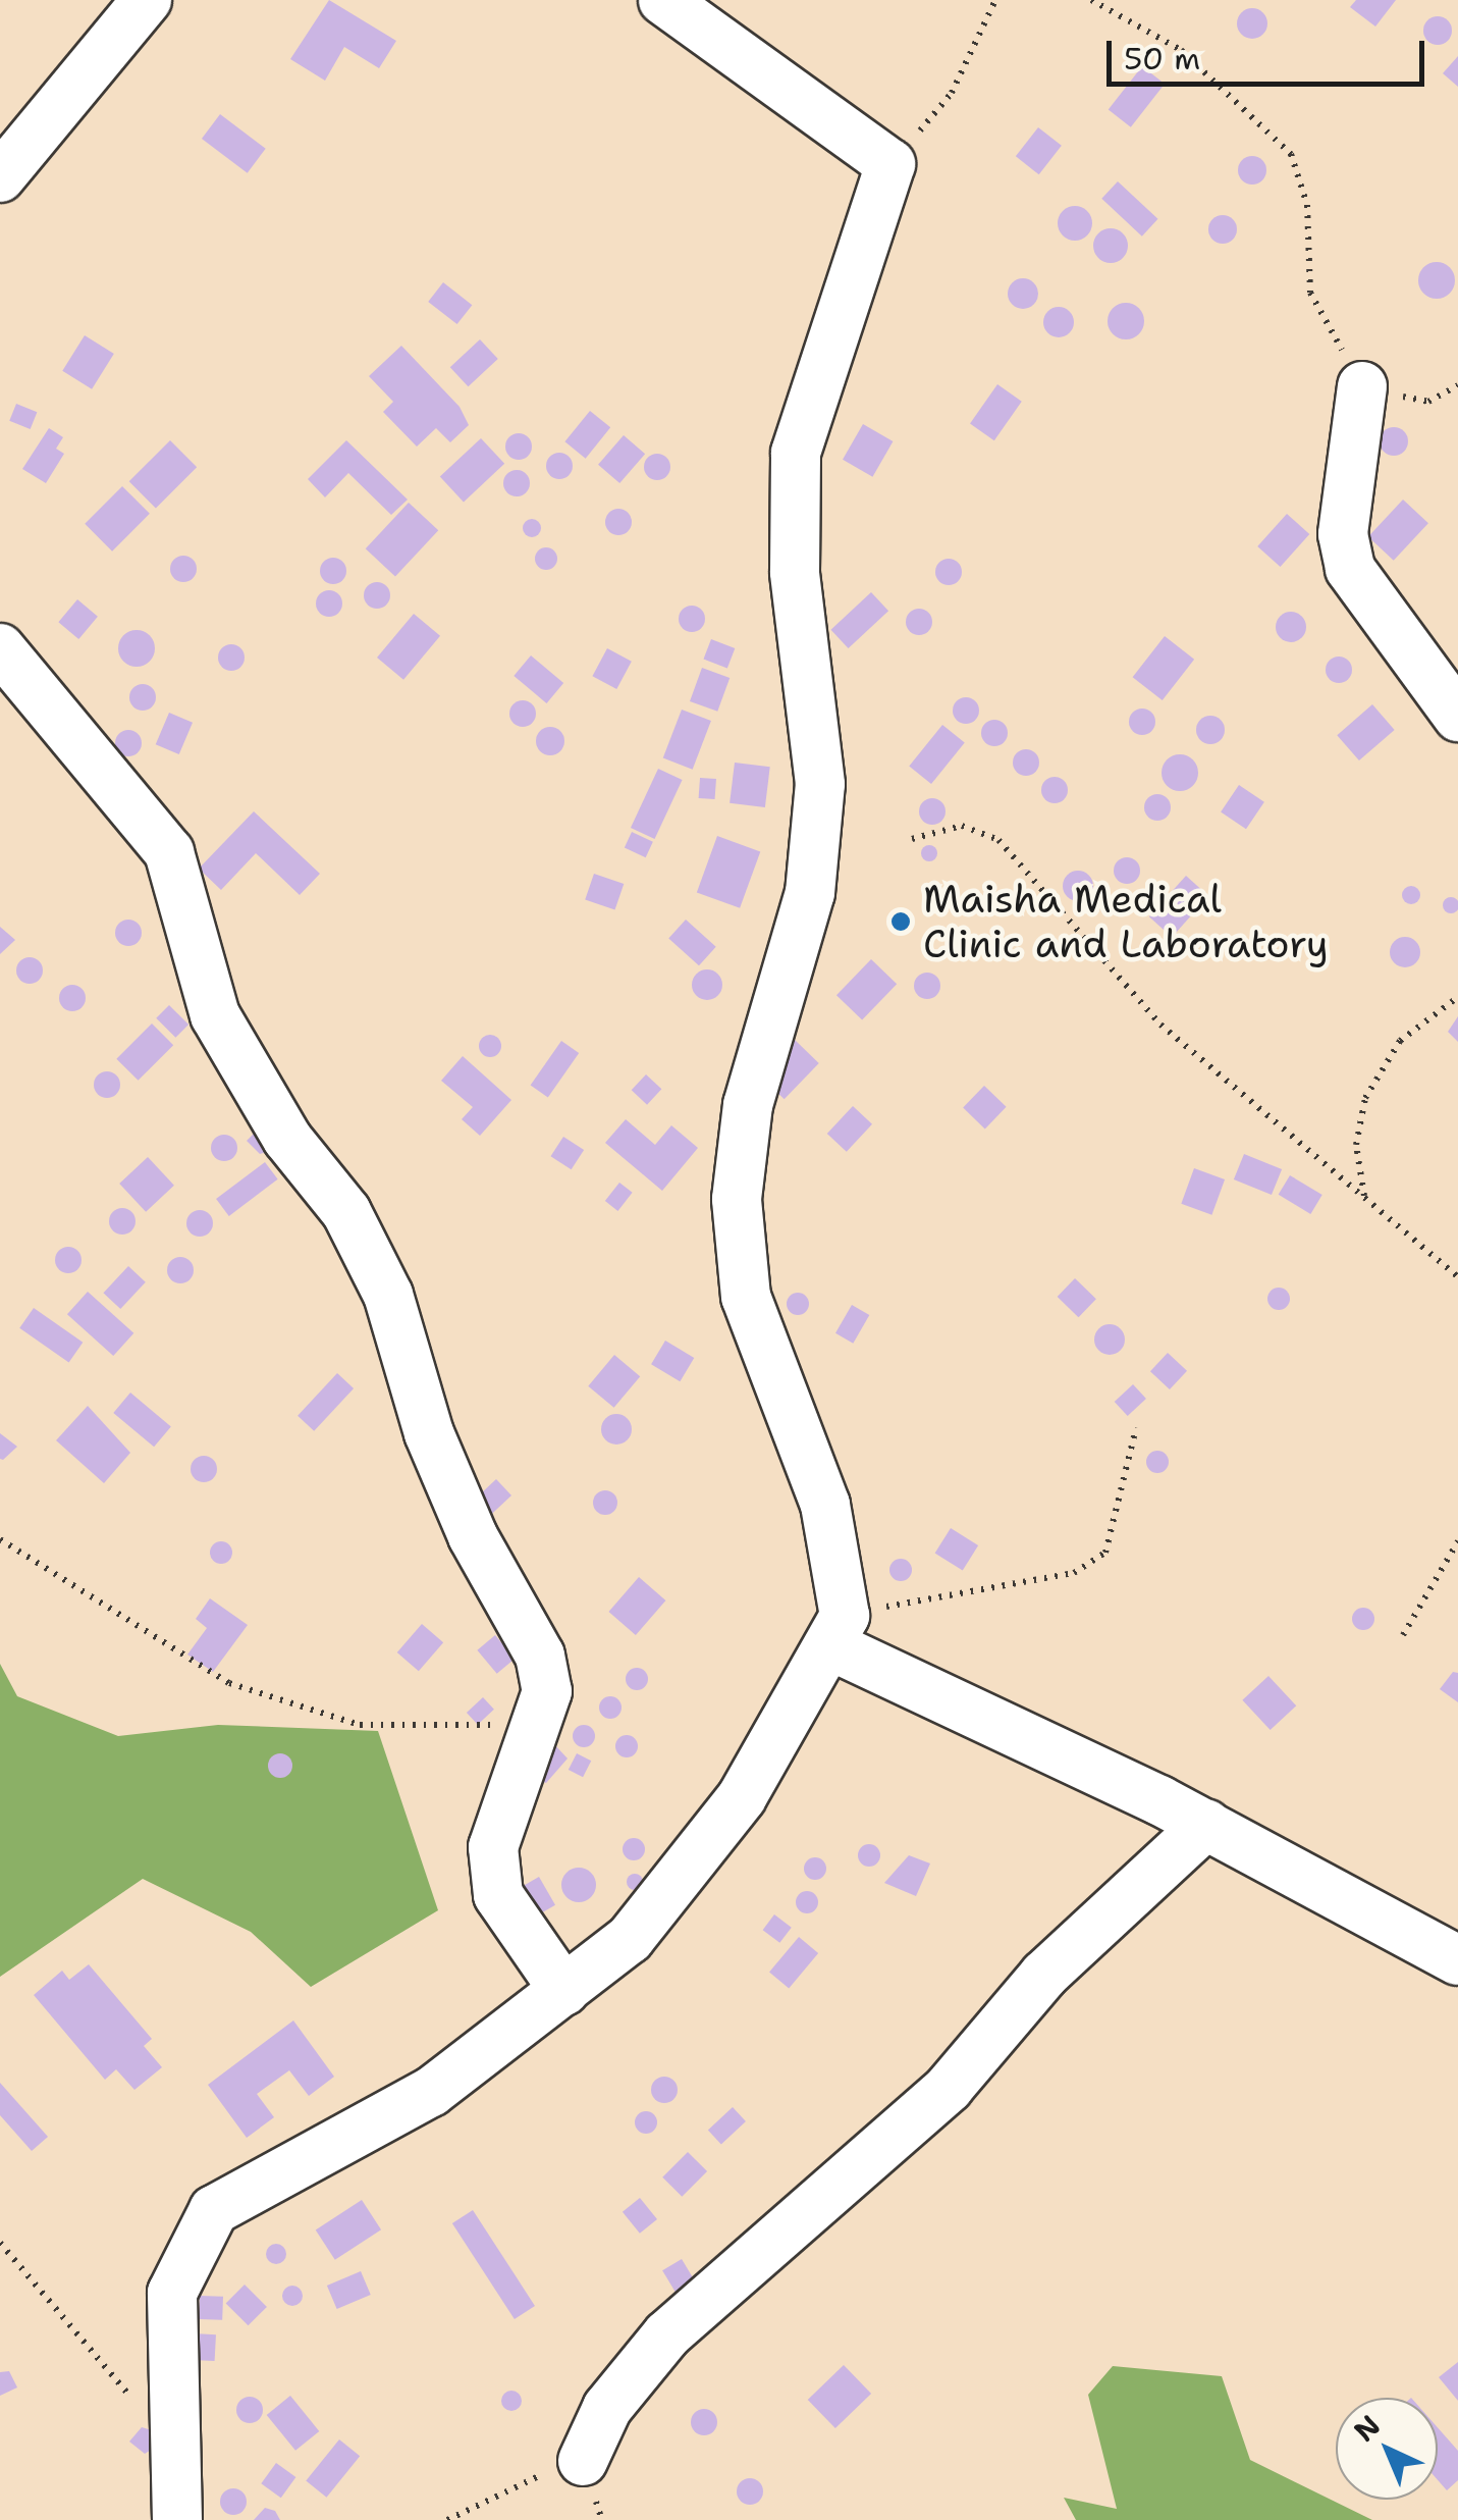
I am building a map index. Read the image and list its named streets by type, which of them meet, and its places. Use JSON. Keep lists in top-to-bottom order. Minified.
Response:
{"places":["Maisha Medical Clinic and Laboratory"],"scale_bar":"50 m","north":"top left"}
